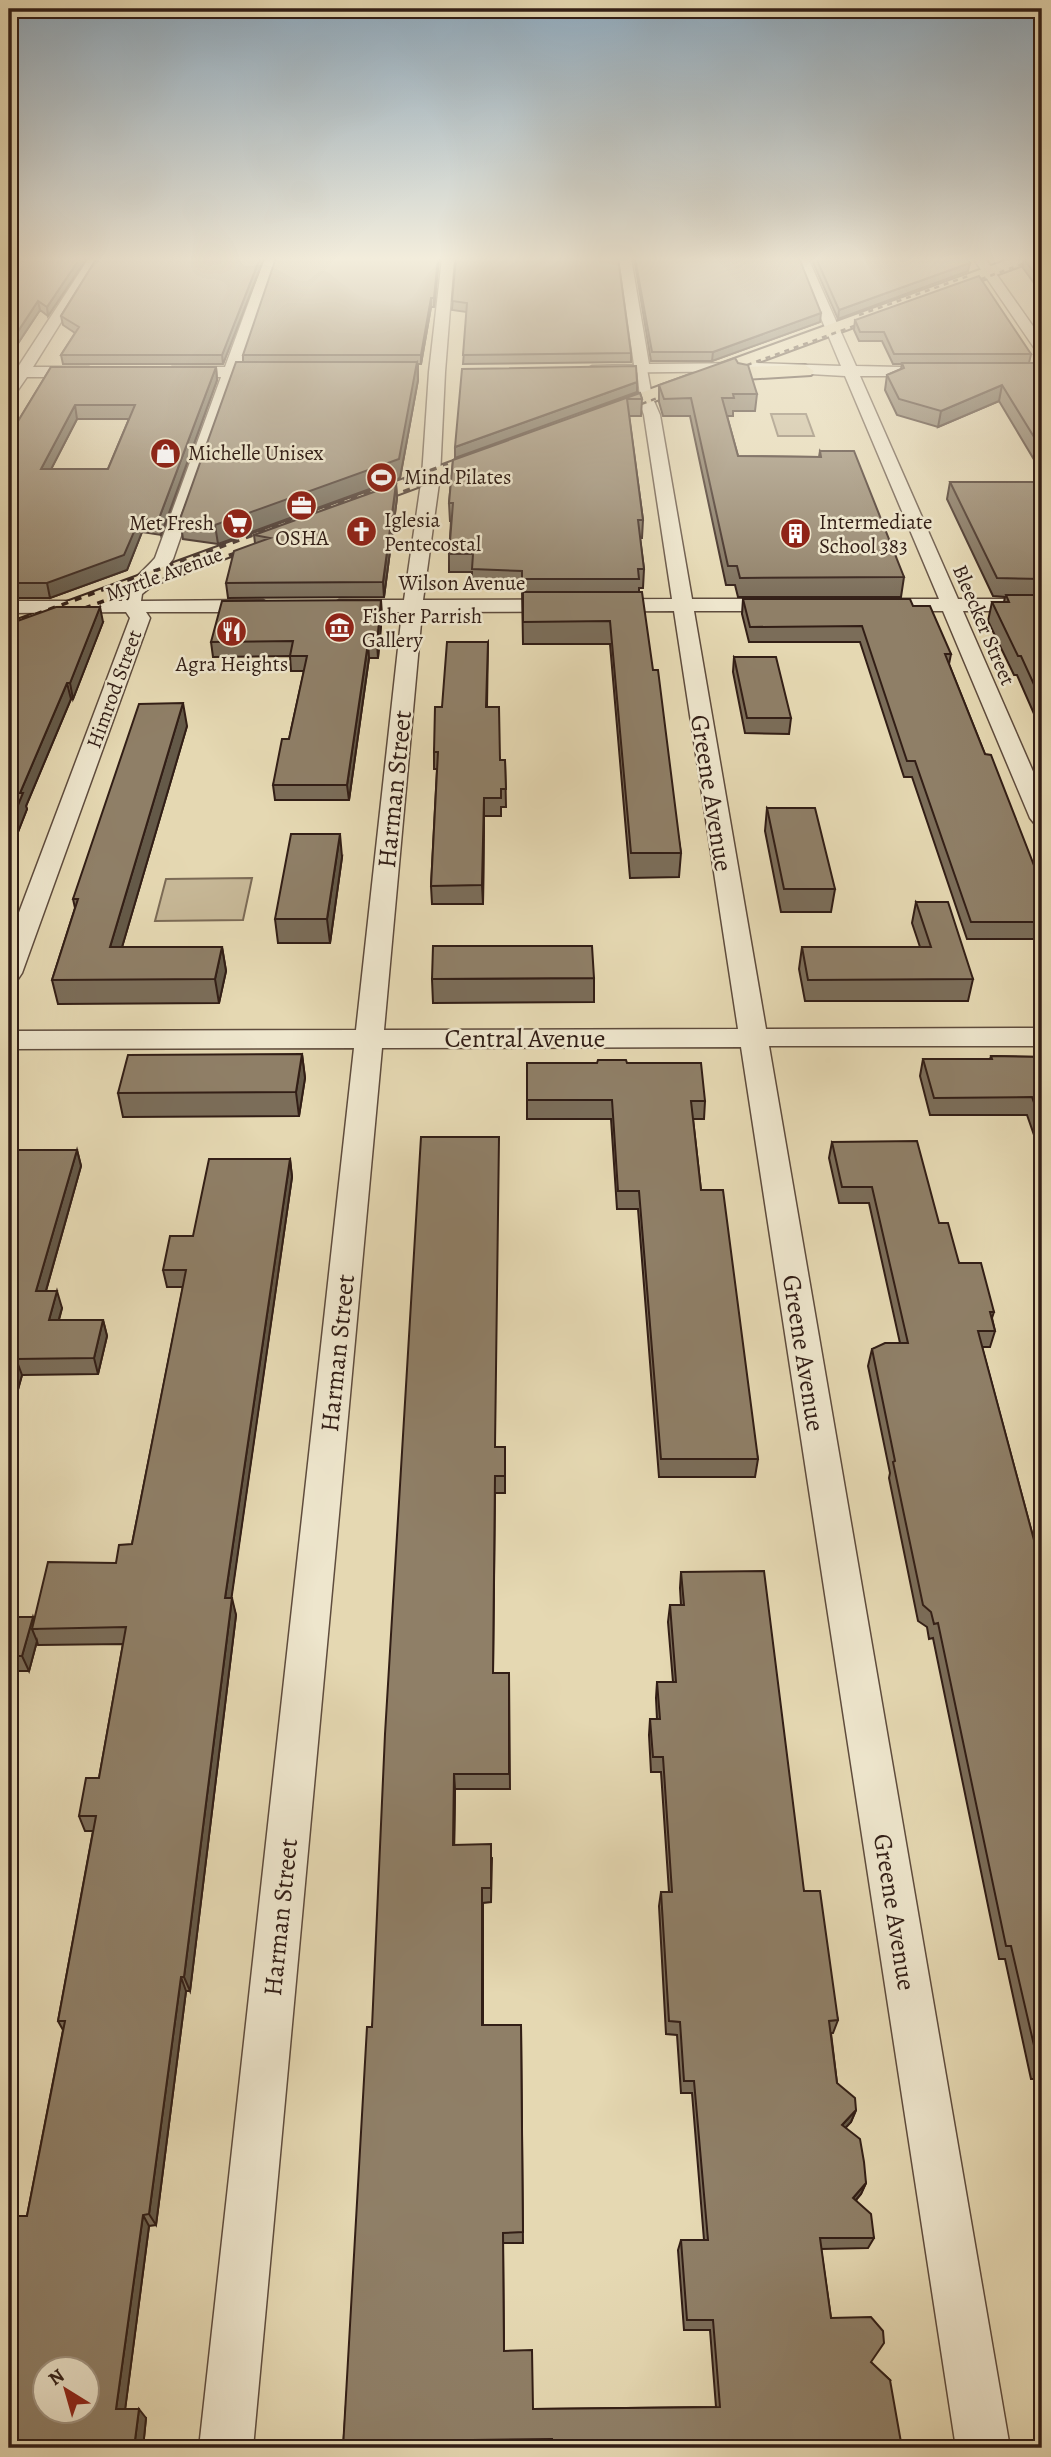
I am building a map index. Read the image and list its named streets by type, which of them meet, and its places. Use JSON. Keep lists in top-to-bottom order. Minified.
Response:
{"streets":{"main road":["Myrtle Avenue"],"street":["Wilson Avenue","Bleecker Street","Himrod Street","Harman Street","Greene Avenue","Central Avenue"]},"crossings":[["Myrtle Avenue","Himrod Street"],["Myrtle Avenue","Harman Street"],["Wilson Avenue","Harman Street"],["Wilson Avenue","Greene Avenue"],["Harman Street","Central Avenue"],["Greene Avenue","Central Avenue"]],"places":{"shop":["Michelle Unisex"],"sports":["Mind Pilates"],"office":["OSHA"],"supermarket":["Met Fresh"],"church":["Iglesia Pentecostal"],"building":["Intermediate School 383"],"museum":["Fisher Parrish Gallery"],"restaurant":["Agra Heights"]},"north":"top left"}
